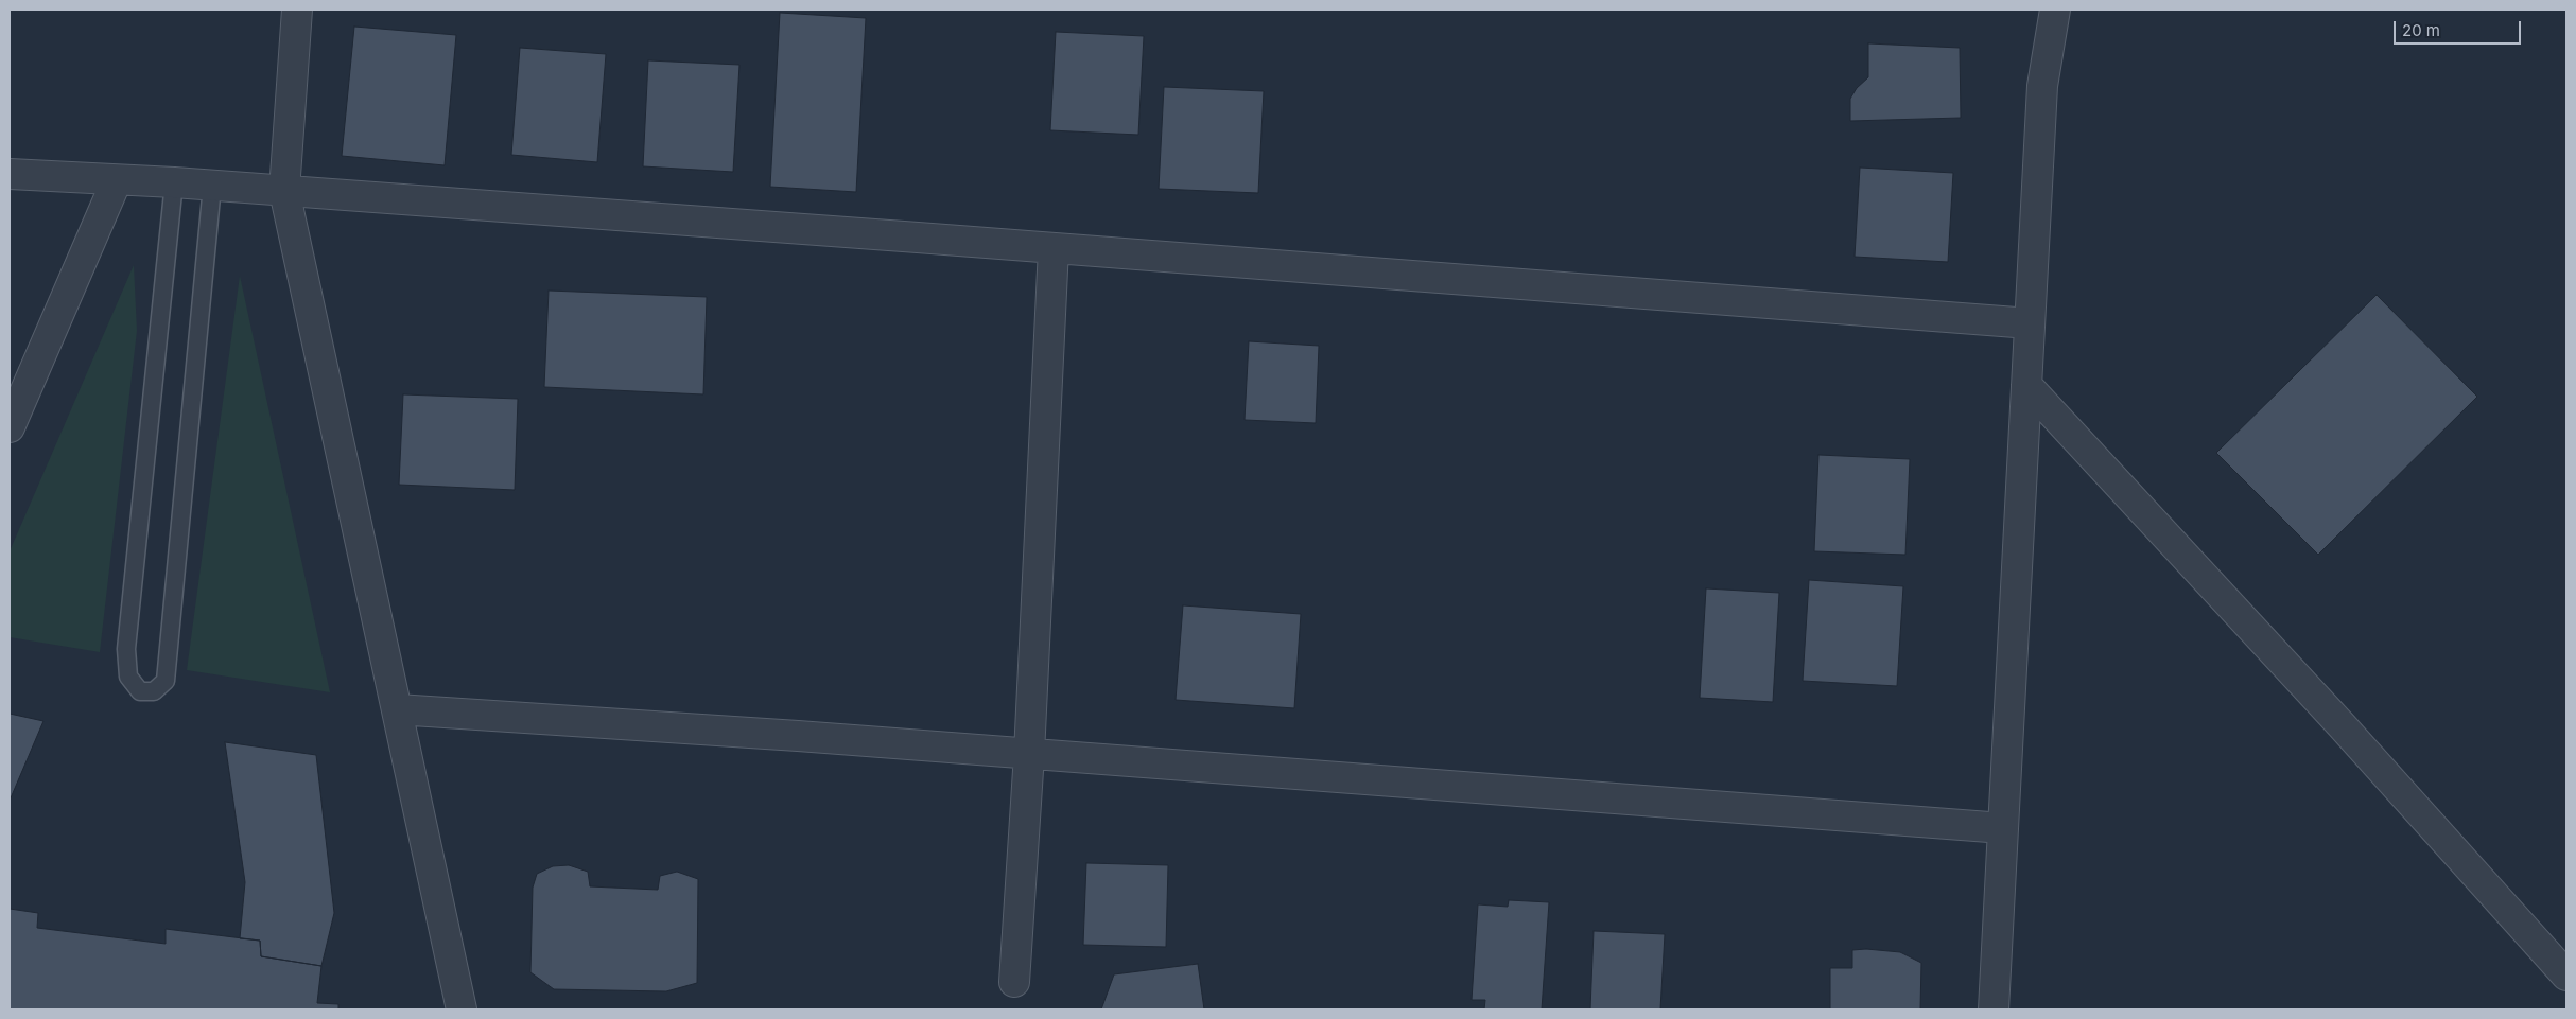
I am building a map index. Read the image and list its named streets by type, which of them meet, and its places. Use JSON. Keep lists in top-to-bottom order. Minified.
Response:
{"scale_bar":"20 m"}
